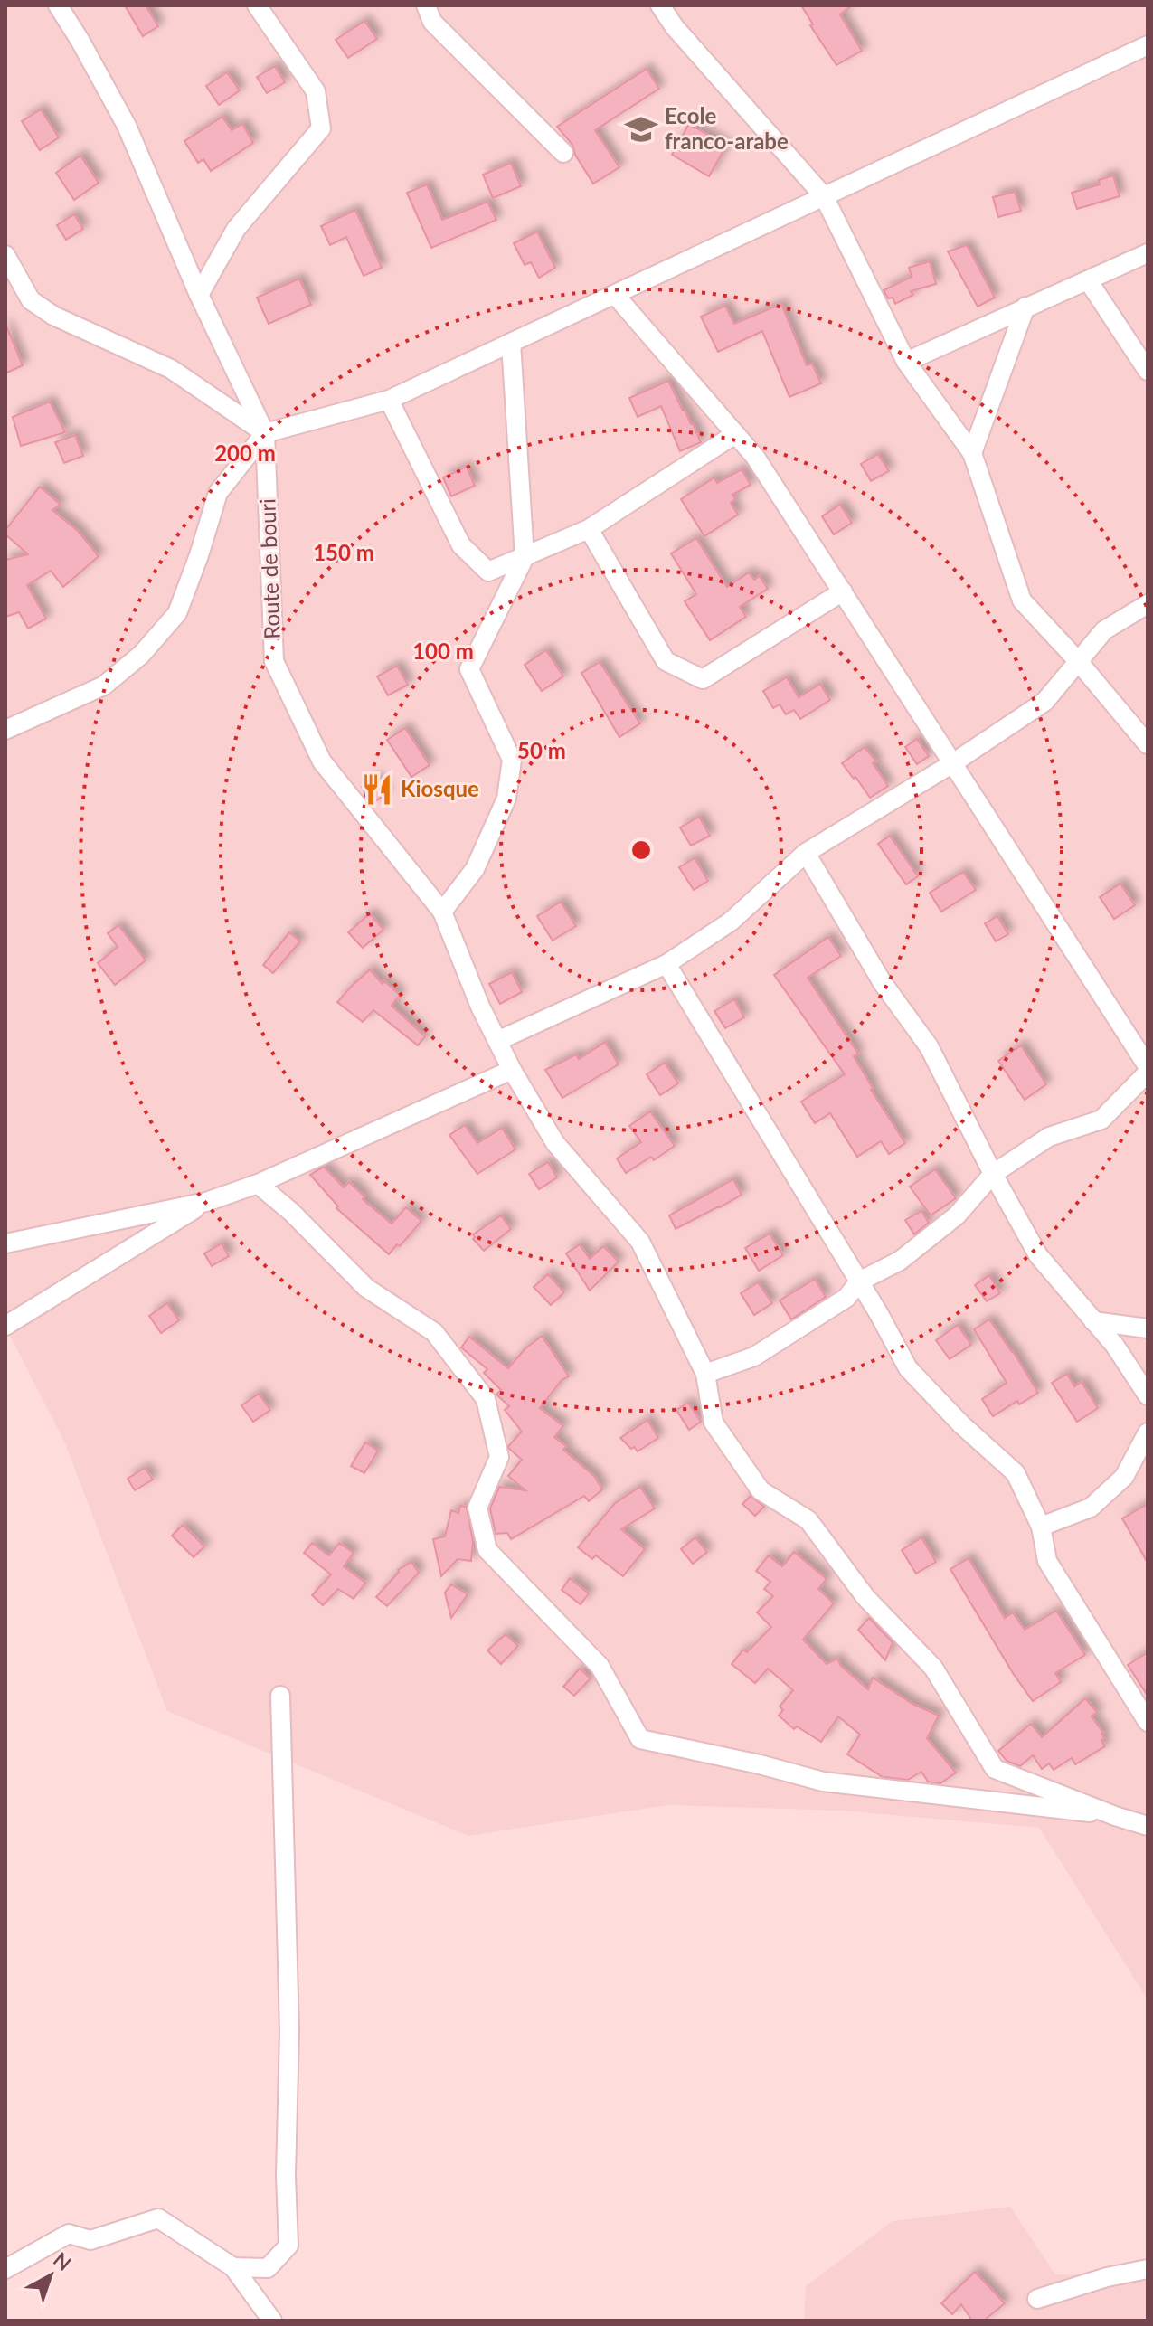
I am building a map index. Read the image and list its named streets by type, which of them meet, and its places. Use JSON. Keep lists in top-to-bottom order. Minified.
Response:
{"streets":{"street":["Route de bouri"]},"places":{"school or university":["Ecole franco-arabe"],"restaurant":["Kiosque"]},"north":"top right","rings":["200 m","150 m","100 m","50 m"]}
